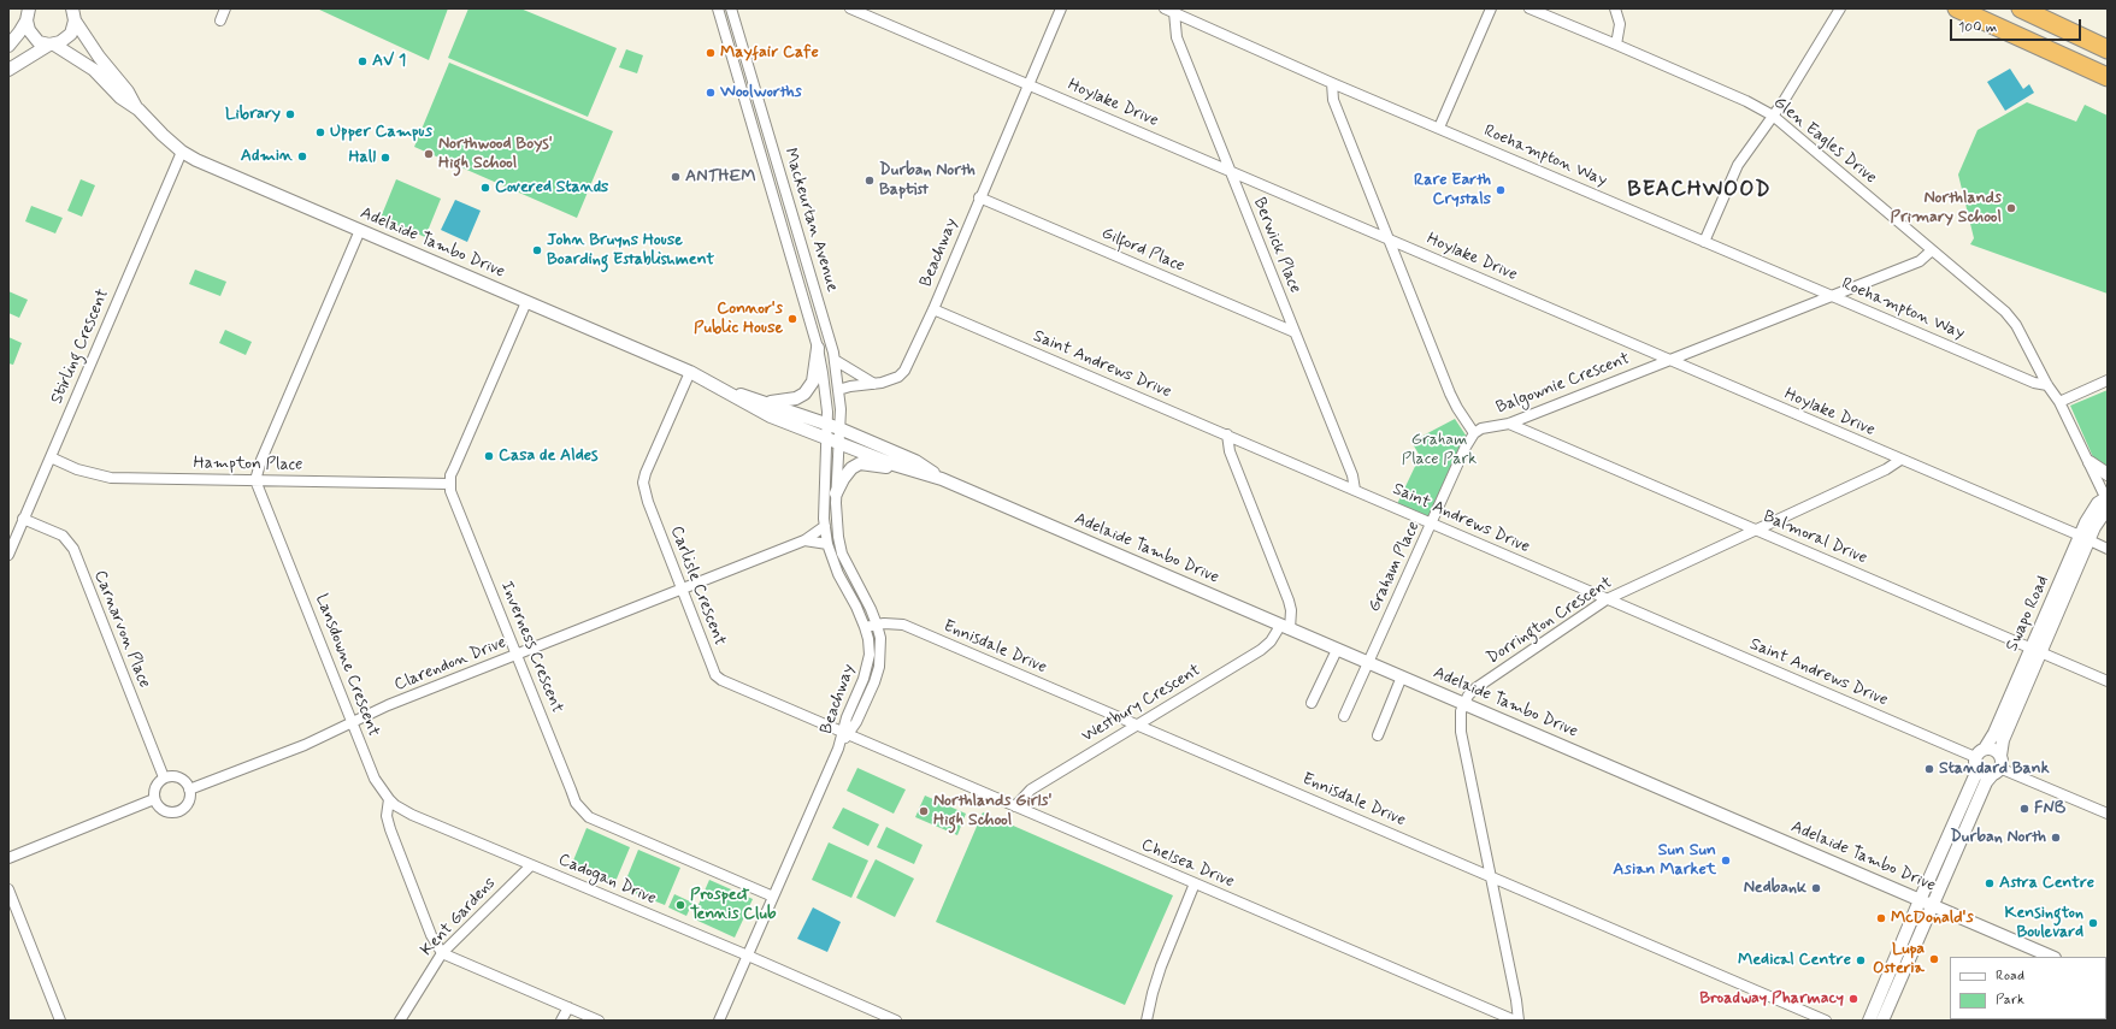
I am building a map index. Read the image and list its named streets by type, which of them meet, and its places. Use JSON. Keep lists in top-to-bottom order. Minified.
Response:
{"streets":{"street":["Hoylake Drive","Glen Eagles Drive","Roehampton Way","Mackeurtan Avenue","Adelaide Tambo Drive","Berwick Place","Gilford Place","Beachway","Stirling Crescent","Saint Andrews Drive","Balgownie Crescent","Hampton Place","Balmoral Drive","Graham Place","Carlisle Crescent","Swapo Road","Dorrington Crescent","Carnarvon Place","Inverness Crescent","Ennisdale Drive","Clarendon Drive","Lansdowne Crescent","Westbury Crescent","Chelsea Drive","Cadogan Drive","Kent Gardens"]},"crossings":[["Hoylake Drive","Berwick Place"],["Hoylake Drive","Beachway"],["Hoylake Drive","Balgownie Crescent"],["Hoylake Drive","Swapo Road"],["Hoylake Drive","Dorrington Crescent"],["Glen Eagles Drive","Roehampton Way"],["Glen Eagles Drive","Balgownie Crescent"],["Glen Eagles Drive","Swapo Road"],["Roehampton Way","Berwick Place"],["Roehampton Way","Balgownie Crescent"],["Mackeurtan Avenue","Adelaide Tambo Drive"],["Mackeurtan Avenue","Beachway"],["Adelaide Tambo Drive","Beachway"],["Adelaide Tambo Drive","Stirling Crescent"],["Adelaide Tambo Drive","Graham Place"],["Adelaide Tambo Drive","Carlisle Crescent"],["Adelaide Tambo Drive","Dorrington Crescent"],["Adelaide Tambo Drive","Westbury Crescent"],["Berwick Place","Gilford Place"],["Berwick Place","Saint Andrews Drive"],["Gilford Place","Beachway"],["Beachway","Saint Andrews Drive"],["Beachway","Carlisle Crescent"],["Beachway","Inverness Crescent"],["Beachway","Ennisdale Drive"],["Beachway","Clarendon Drive"],["Beachway","Chelsea Drive"],["Beachway","Cadogan Drive"],["Stirling Crescent","Hampton Place"],["Stirling Crescent","Carnarvon Place"],["Saint Andrews Drive","Graham Place"],["Saint Andrews Drive","Swapo Road"],["Saint Andrews Drive","Dorrington Crescent"],["Balgownie Crescent","Balmoral Drive"],["Balgownie Crescent","Graham Place"],["Hampton Place","Inverness Crescent"],["Hampton Place","Lansdowne Crescent"],["Balmoral Drive","Swapo Road"],["Balmoral Drive","Dorrington Crescent"],["Carlisle Crescent","Clarendon Drive"],["Carlisle Crescent","Chelsea Drive"],["Carnarvon Place","Clarendon Drive"],["Inverness Crescent","Clarendon Drive"],["Ennisdale Drive","Westbury Crescent"],["Clarendon Drive","Lansdowne Crescent"],["Lansdowne Crescent","Cadogan Drive"],["Westbury Crescent","Chelsea Drive"],["Cadogan Drive","Kent Gardens"]],"districts":["BEACHWOOD"],"parks":["Graham Place Park"],"places":["Mayfair Cafe","AV 1","Woolworths","Library","Upper Campus","Northwood Boys' High School","Admin","Hall","ANTHEM","Durban North Baptist","Covered Stands","Rare Earth Crystals","Northlands Primary School","John Bruyns House Boarding Establishment","Connor's Public House","Casa de Aldes","Standard Bank","FNB","Northlands Girls' High School","Durban North","Sun Sun Asian Market","Astra Centre","Nedbank","Prospect Tennis Club","McDonald's","Kensington Boulevard","Lupa Osteria","Medical Centre","Broadway Pharmacy"],"legend":["Road","Park"],"scale_bar":"100 m"}
